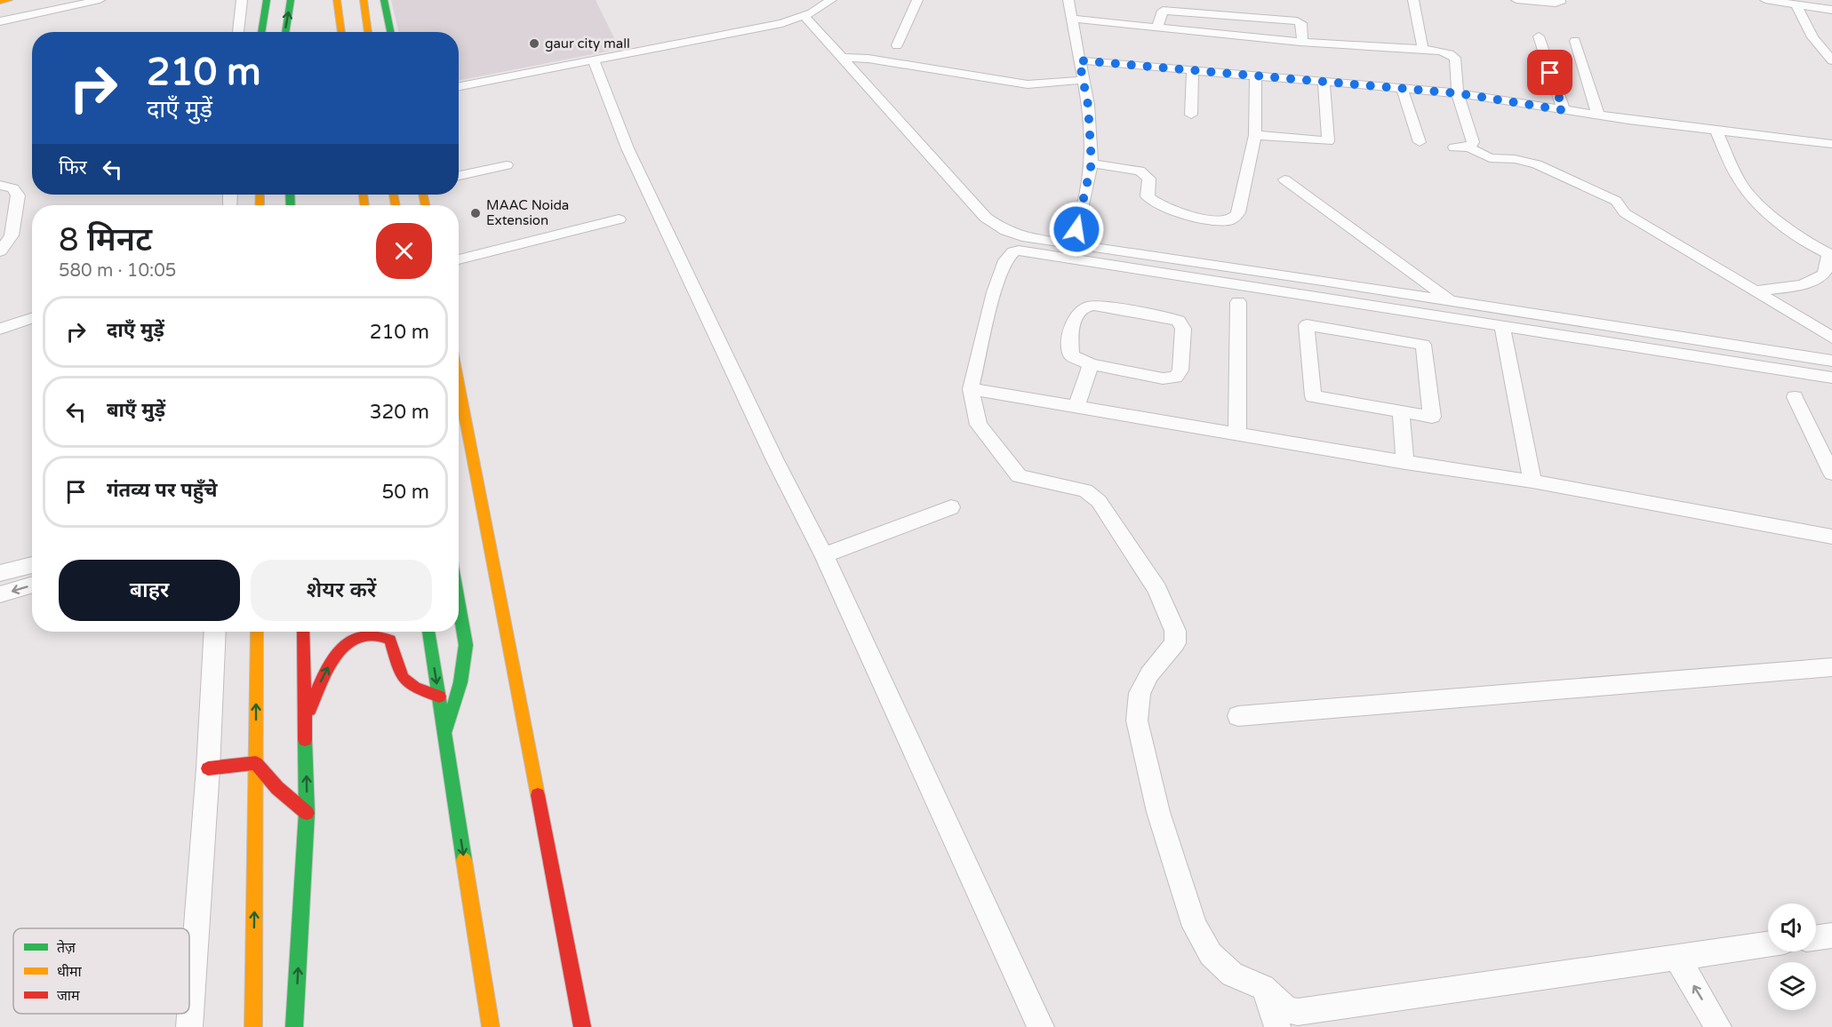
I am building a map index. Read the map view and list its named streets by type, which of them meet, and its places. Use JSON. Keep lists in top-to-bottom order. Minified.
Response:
{"places":["gaur city mall","MAAC Noida Extension"],"legend":["तेज़","धीमा","जाम"],"page":{"turn":["210 m","दाएँ मुड़ें"],"then":"फिर","heading":["8 मिनट","580 m · 10:05"],"list":[{"name":"दाएँ मुड़ें","value":"210 m"},{"name":"बाएँ मुड़ें","value":"320 m"},{"name":"गंतव्य पर पहुँचे","value":"50 m"}],"buttons":["बाहर","शेयर करें"]}}
